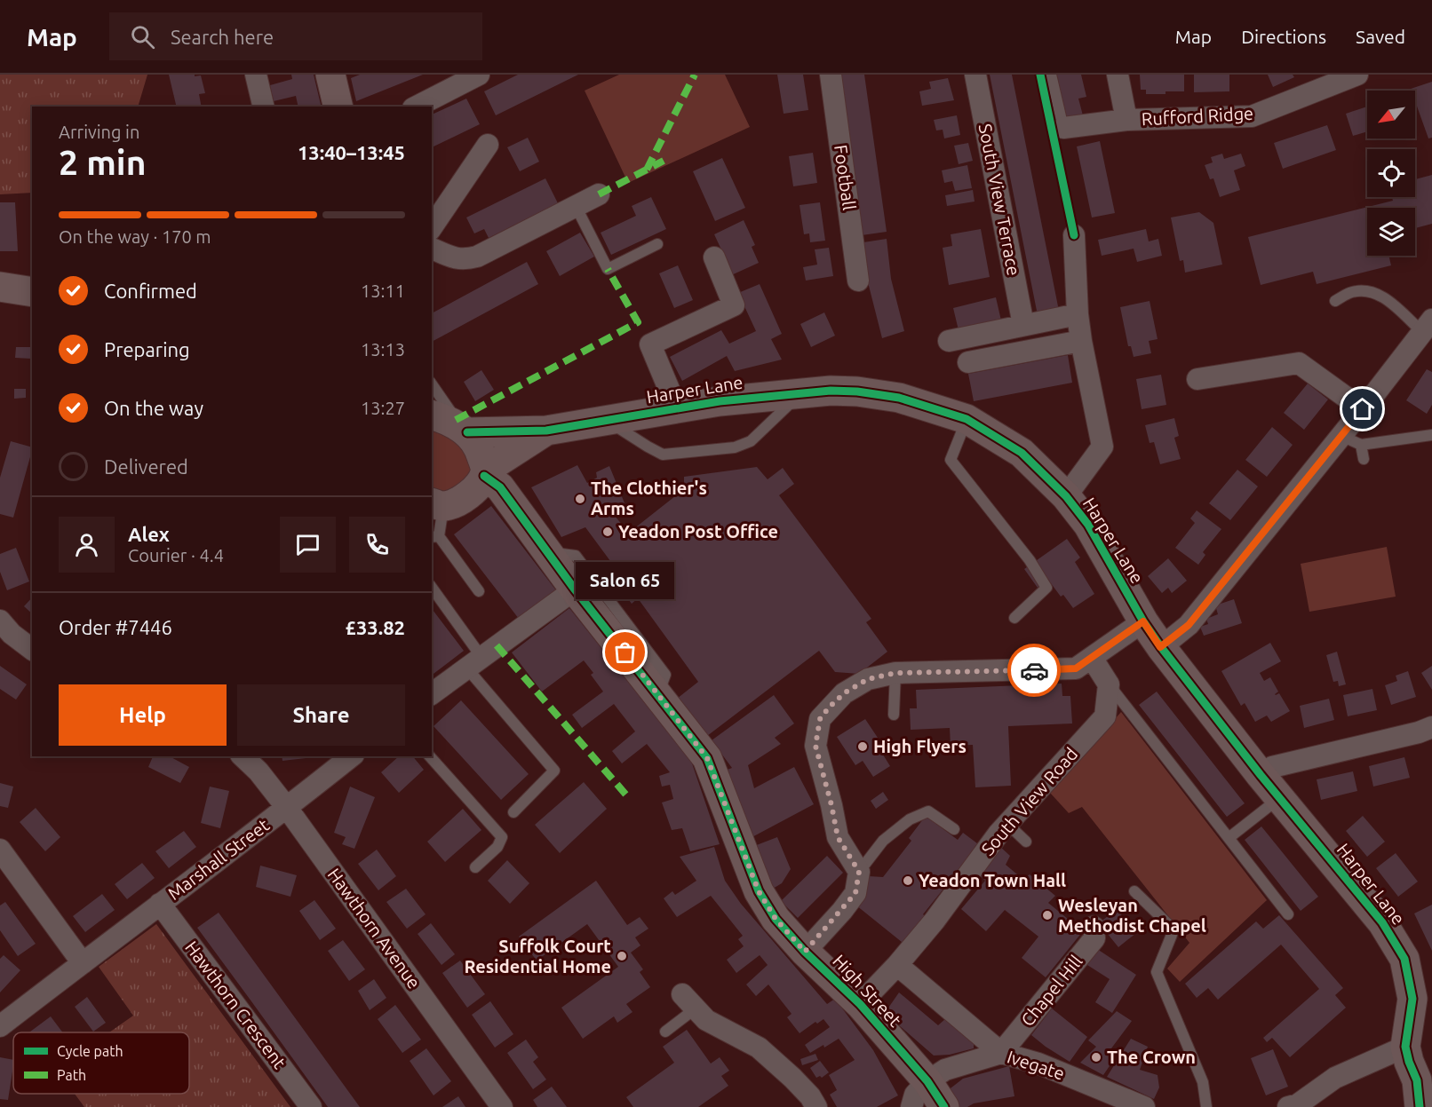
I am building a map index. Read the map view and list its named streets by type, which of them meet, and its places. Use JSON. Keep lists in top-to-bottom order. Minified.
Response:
{"streets":{"street":["Rufford Ridge","Football","South View Terrace","Harper Lane","South View Road","Marshall Street","Hawthorn Avenue","High Street","Chapel Hill","Hawthorn Crescent","Ivegate"]},"crossings":[["Harper Lane","High Street"],["South View Road","High Street"],["Marshall Street","Hawthorn Avenue"],["Marshall Street","Hawthorn Crescent"],["High Street","Ivegate"],["Chapel Hill","Ivegate"]],"places":["The Clothier's Arms","Yeadon Post Office","Salon 65","High Flyers","Yeadon Town Hall","Wesleyan Methodist Chapel","Suffolk Court Residential Home","The Crown"],"legend":["Cycle path","Path"],"north":"bottom left","page":{"header":"Map","search":"Search here","nav":["Map","Directions","Saved"],"heading":["2 min","Arriving in","13:40–13:45"],"panel":["Alex","Courier · 4.4","Order #7446","£33.82"],"bar":"On the way · 170 m","list":[["Confirmed","13:11"],["Preparing","13:13"],["On the way","13:27"],"Delivered"],"bubble":"Salon 65","buttons":["Help","Share"]}}
